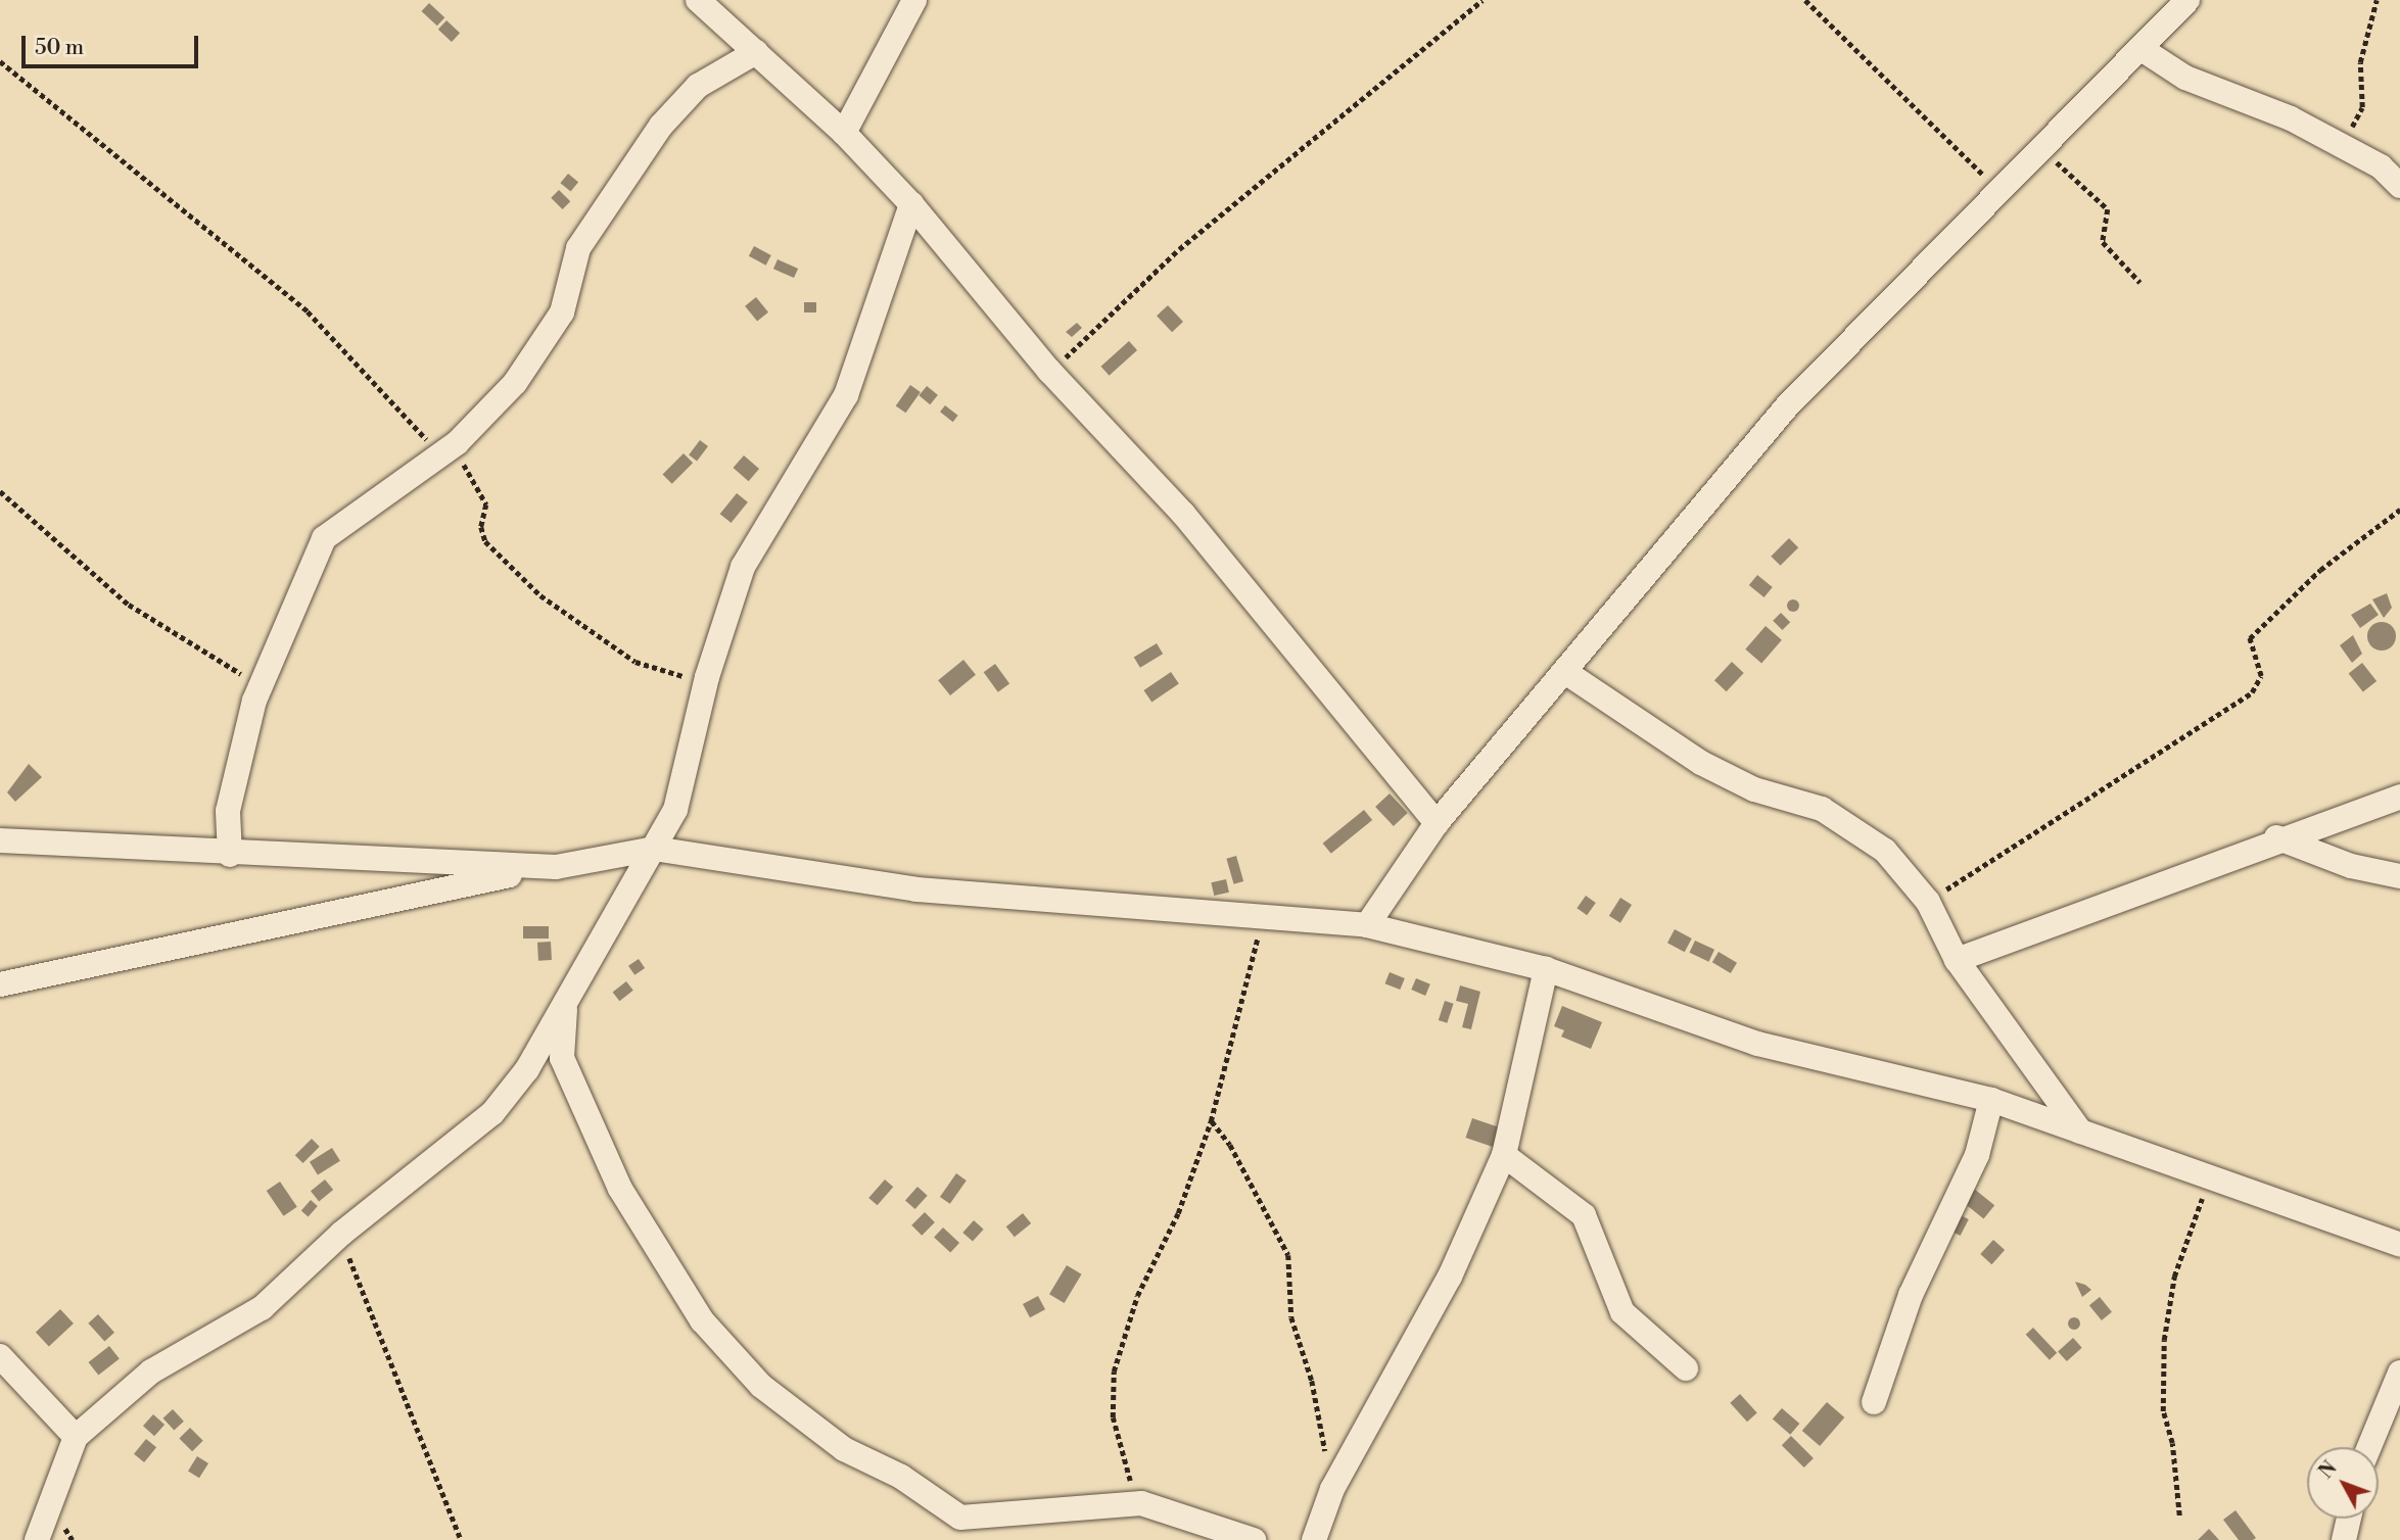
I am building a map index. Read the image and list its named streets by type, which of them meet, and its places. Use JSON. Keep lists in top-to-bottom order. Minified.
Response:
{"scale_bar":"50 m","north":"top left"}
